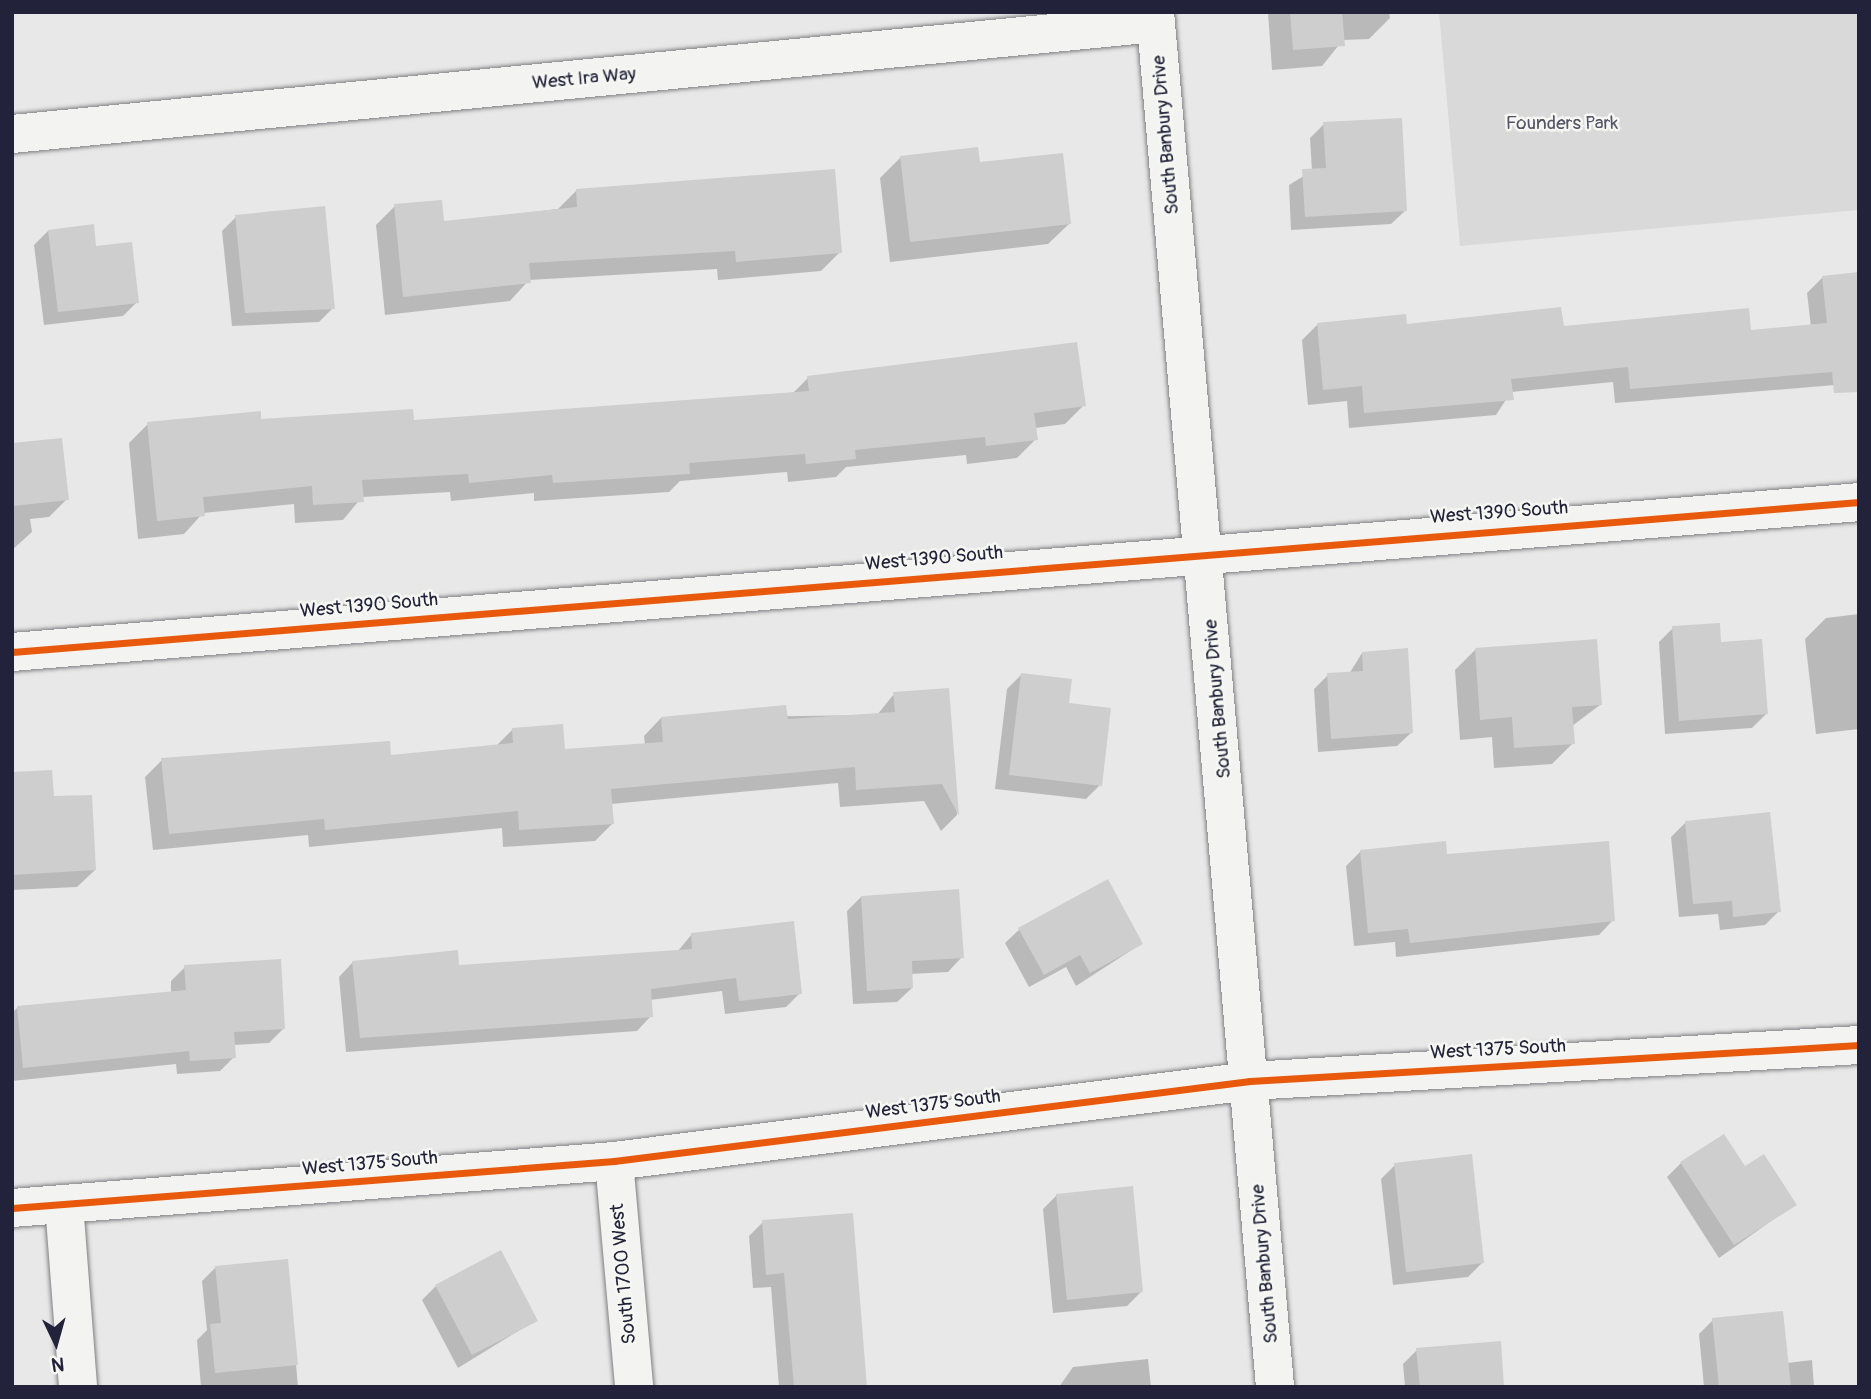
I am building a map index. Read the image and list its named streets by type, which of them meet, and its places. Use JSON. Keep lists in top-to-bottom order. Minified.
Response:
{"streets":{"street":["West Ira Way","South Banbury Drive","West 1390 South","West 1375 South","South 1700 West"]},"crossings":[["West Ira Way","South Banbury Drive"],["South Banbury Drive","West 1390 South"],["South Banbury Drive","West 1375 South"],["West 1375 South","South 1700 West"]],"parks":["Founders Park"],"north":"bottom"}
